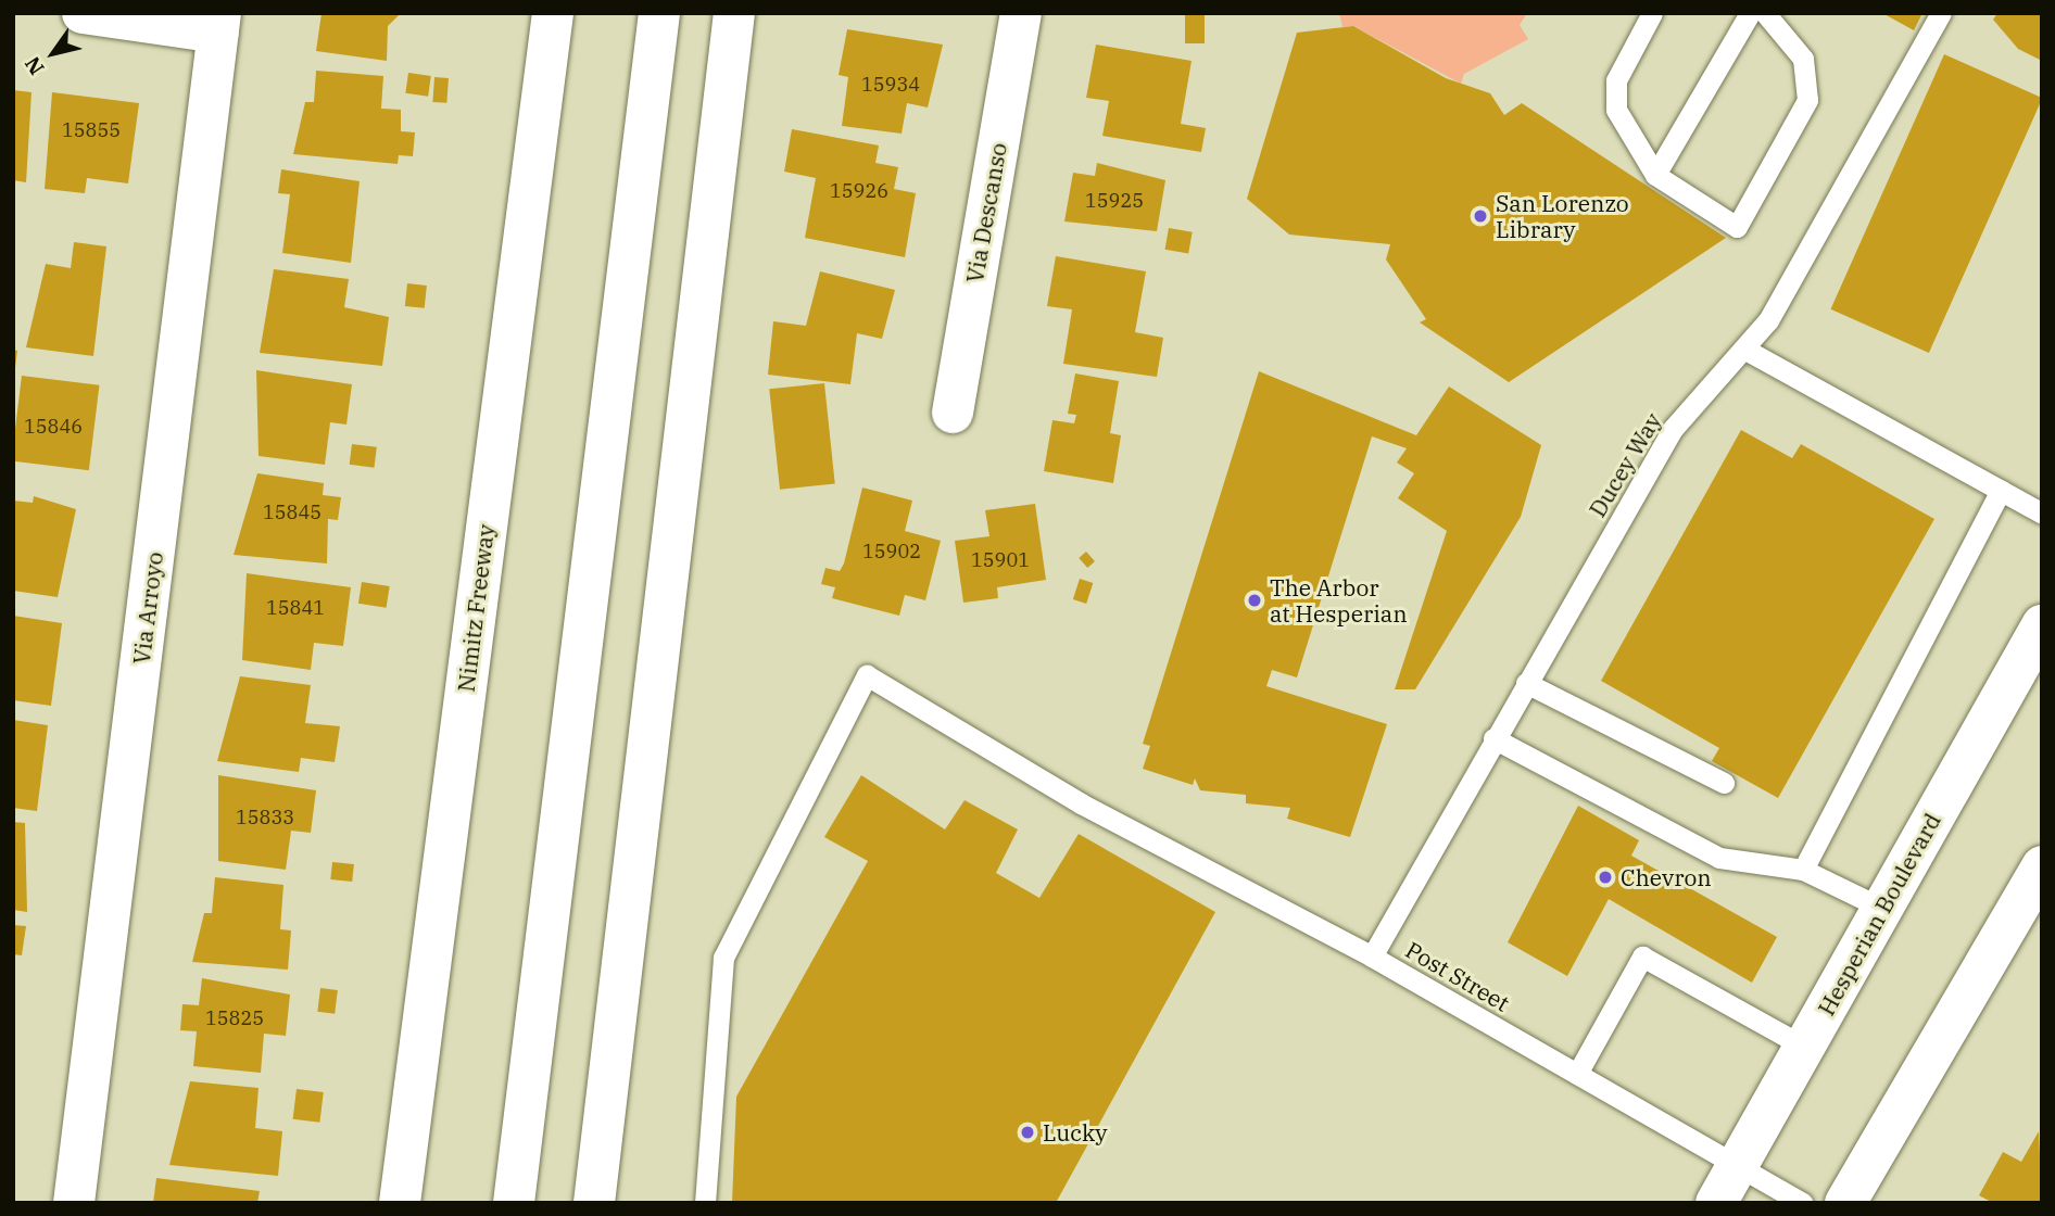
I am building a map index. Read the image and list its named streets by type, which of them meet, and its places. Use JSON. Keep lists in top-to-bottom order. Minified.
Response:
{"streets":{"main road":["Via Descanso","Via Arroyo","Nimitz Freeway","Hesperian Boulevard"],"lane":["Ducey Way","Post Street"]},"crossings":[["Ducey Way","Post Street"],["Hesperian Boulevard","Post Street"]],"places":["San Lorenzo Library","The Arbor at Hesperian","Chevron","Lucky"],"house_numbers":["15934","15855","15926","15925","15846","15845","15902","15901","15841","15833","15825"],"north":"bottom left"}
